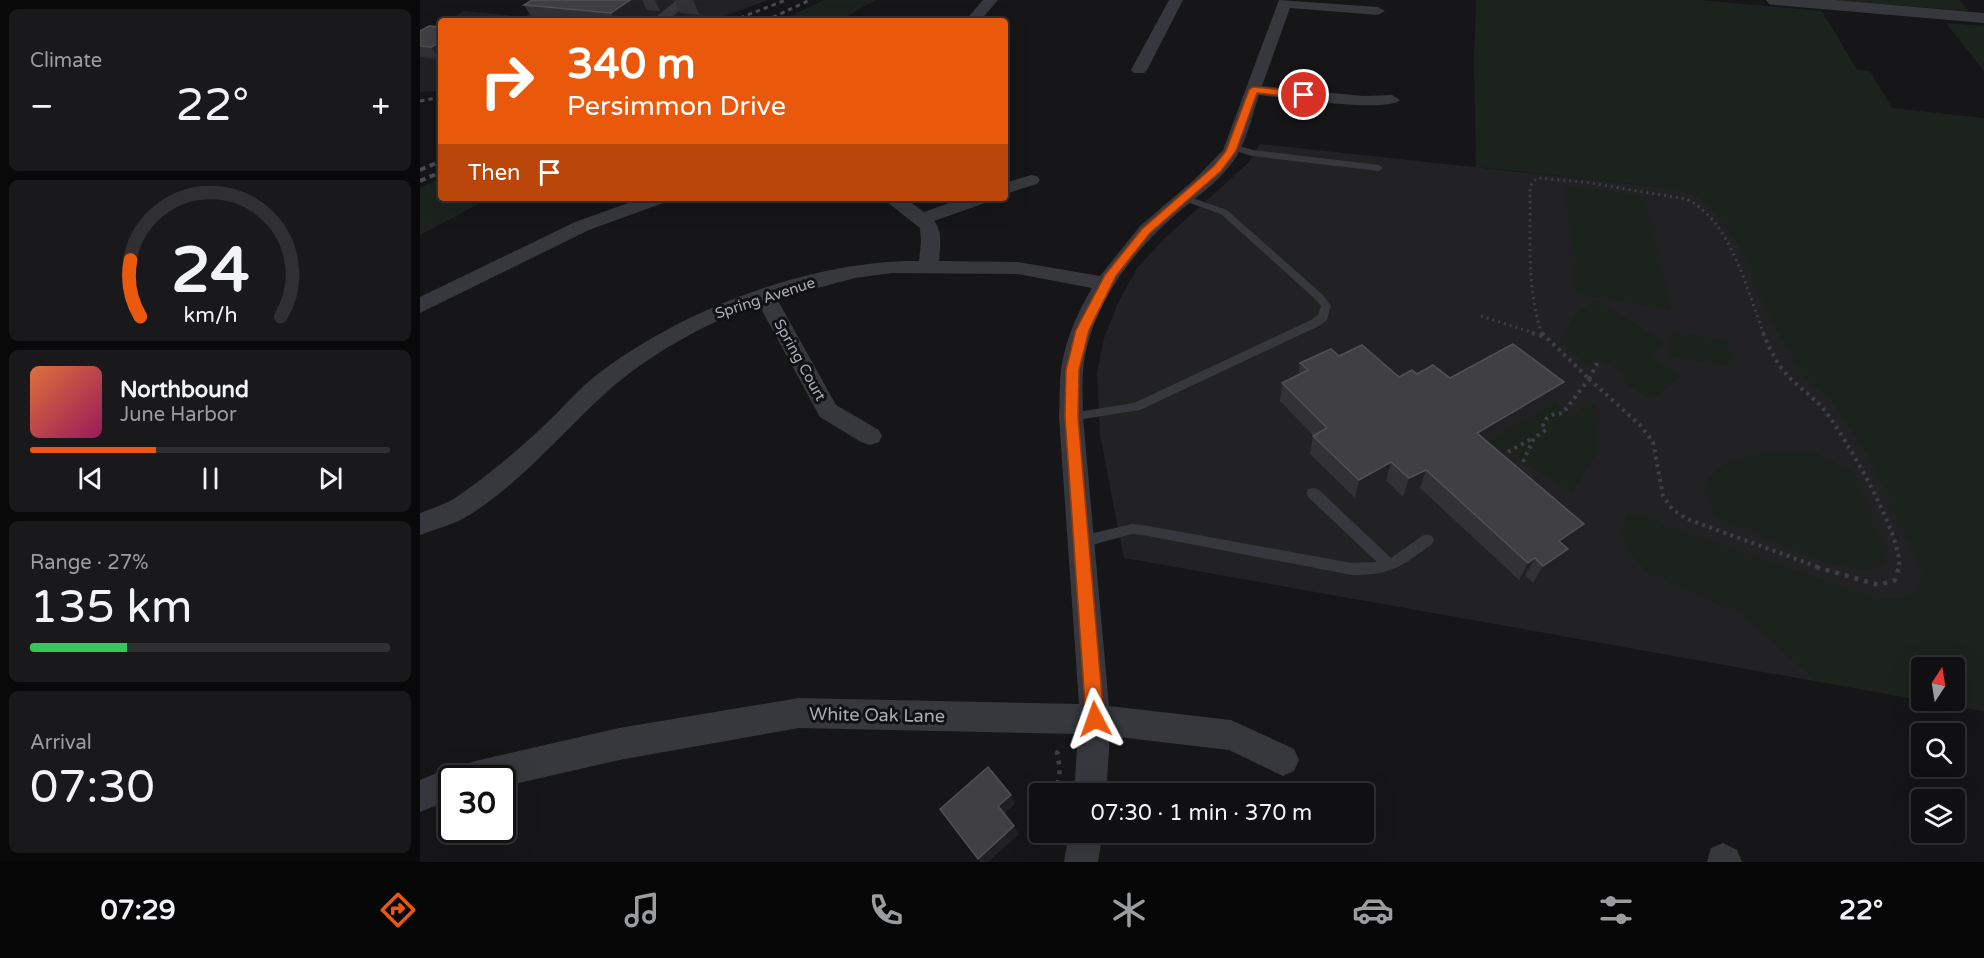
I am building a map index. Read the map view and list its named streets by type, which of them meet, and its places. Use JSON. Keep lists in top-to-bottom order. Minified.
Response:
{"streets":{"street":["Spring Avenue","Spring Court","White Oak Lane"]},"crossings":[["Spring Avenue","Spring Court"]],"north":"top","page":{"tile":["Climate",["Range · 27%","135 km"],["Arrival","07:30"]],"turn":["340 m","Persimmon Drive"],"heat":["−","22°","+"],"then":"Then","song":["Northbound","June Harbor"],"limit":"30","trip":"07:30 · 1 min · 370 m","tabs":["07:29","22°"],"gauge":["24","km/h"]}}
